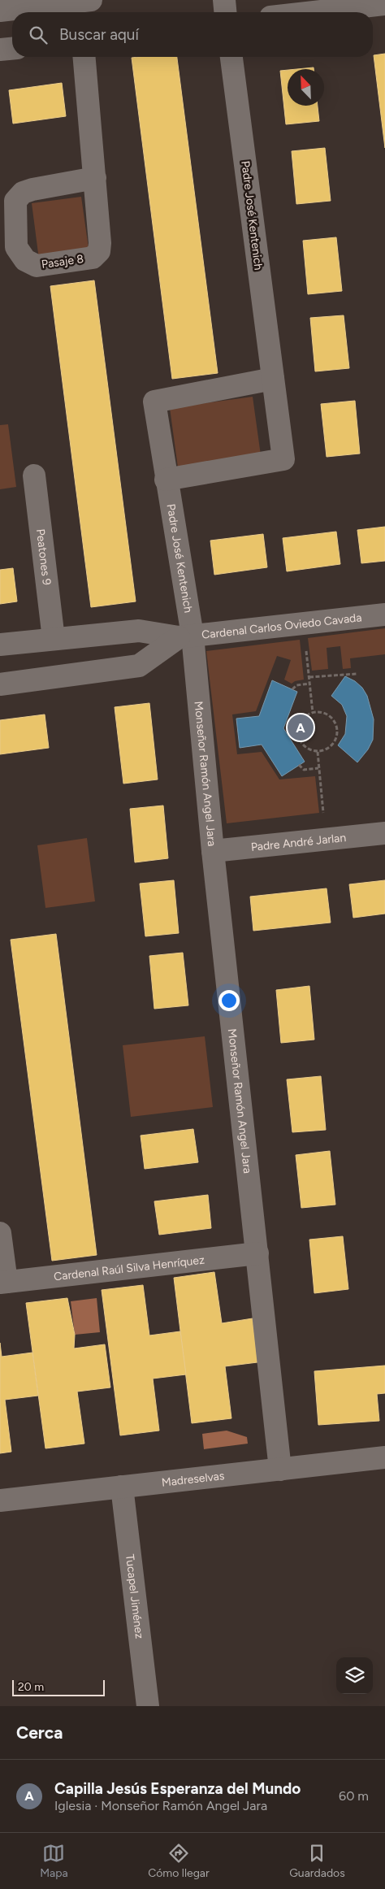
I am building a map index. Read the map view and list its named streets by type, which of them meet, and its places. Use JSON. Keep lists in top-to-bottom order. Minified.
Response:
{"streets":{"street":["Padre José Kentenich","Pasaje 8","Peatones 9","Cardenal Carlos Oviedo Cavada","Monseñor Ramón Angel Jara","Padre André Jarlan","Cardenal Raúl Silva Henríquez","Madreselvas","Tucapel Jiménez"]},"crossings":[["Padre José Kentenich","Cardenal Carlos Oviedo Cavada"],["Padre José Kentenich","Monseñor Ramón Angel Jara"],["Peatones 9","Cardenal Carlos Oviedo Cavada"],["Cardenal Carlos Oviedo Cavada","Monseñor Ramón Angel Jara"],["Monseñor Ramón Angel Jara","Padre André Jarlan"],["Monseñor Ramón Angel Jara","Cardenal Raúl Silva Henríquez"],["Monseñor Ramón Angel Jara","Madreselvas"],["Madreselvas","Tucapel Jiménez"]],"scale_bar":"20 m","north":"top left","page":{"search":"Buscar aquí","pins":"A","scale":"20 m","heading":"Cerca","list":[{"mark":"A","name":"Capilla Jesús Esperanza del Mundo","note":"Iglesia · Monseñor Ramón Angel Jara","value":"60 m"}],"nav":["Mapa","Cómo llegar","Guardados"]}}
